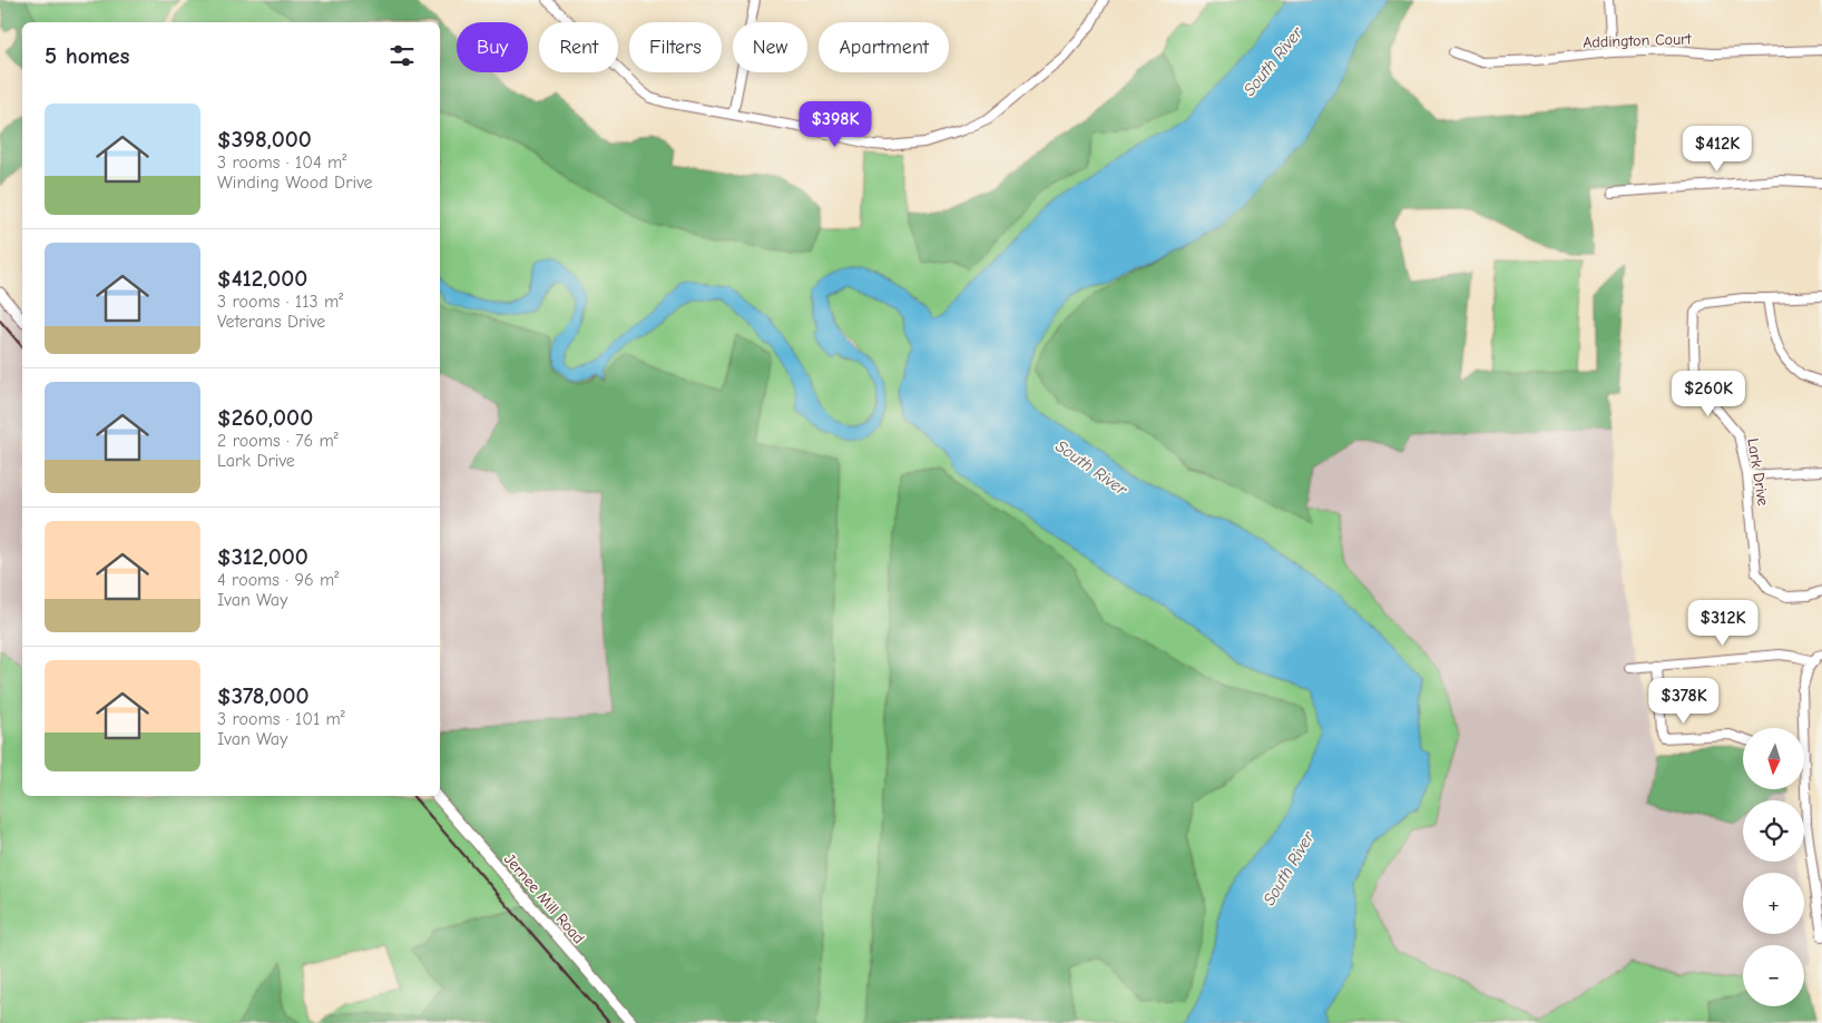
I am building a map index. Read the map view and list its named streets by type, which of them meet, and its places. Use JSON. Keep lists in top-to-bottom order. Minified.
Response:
{"streets":{"street":["Addington Court","Lark Drive","Jernee Mill Road"]},"water":["South River"],"north":"bottom","page":{"chip":["Buy","Rent","Filters","New","Apartment"],"heading":"5 homes","list":[{"name":"$398,000","note":"3 rooms · 104 m² · Winding Wood Drive"},{"name":"$412,000","note":"3 rooms · 113 m² · Veterans Drive"},{"name":"$260,000","note":"2 rooms · 76 m² · Lark Drive"},{"name":"$312,000","note":"4 rooms · 96 m² · Ivan Way"},{"name":"$378,000","note":"3 rooms · 101 m² · Ivan Way"}],"price":["$398K","$412K","$260K","$312K","$378K"],"map_buttons":["+","−"]}}
